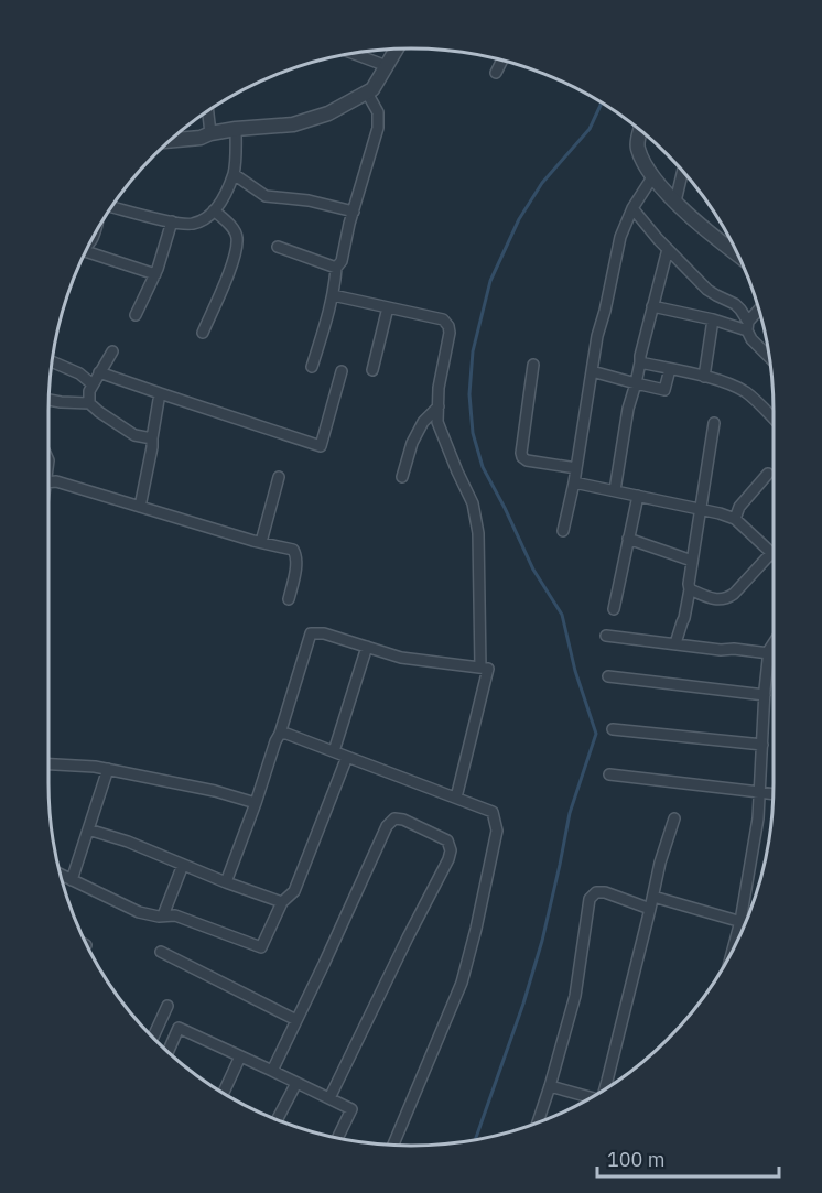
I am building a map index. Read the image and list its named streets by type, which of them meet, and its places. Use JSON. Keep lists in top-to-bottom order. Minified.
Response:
{"scale_bar":"100 m"}
